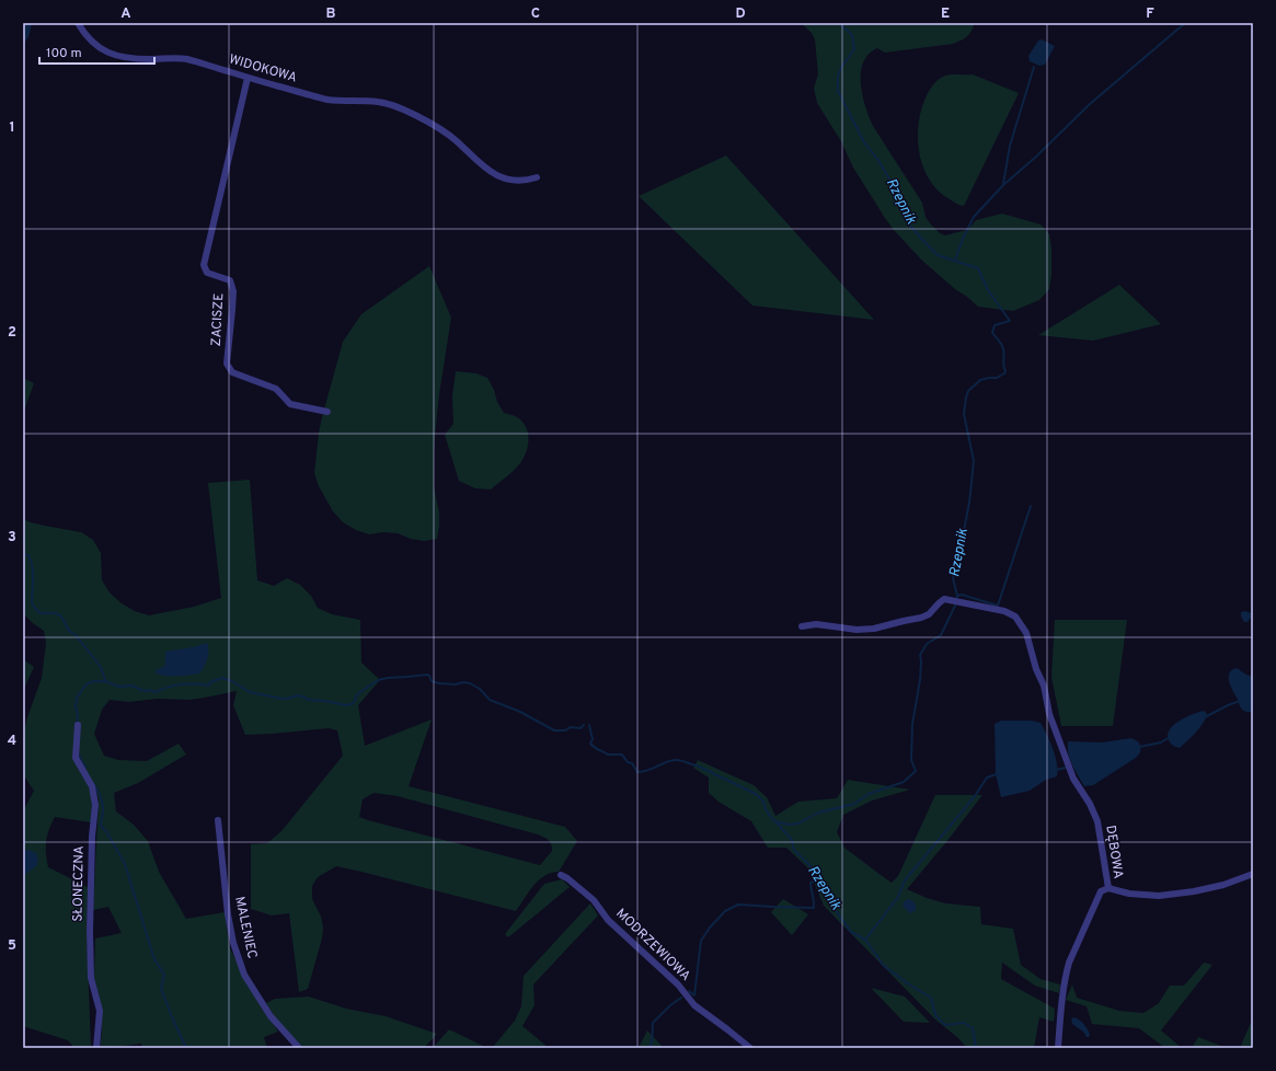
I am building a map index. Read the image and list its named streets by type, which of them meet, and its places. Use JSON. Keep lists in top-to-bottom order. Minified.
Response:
{"streets":{"street":["WIDOKOWA","ZACISZE","DĘBOWA","SŁONECZNA","MALENIEC","MODRZEWIOWA"]},"crossings":[["WIDOKOWA","ZACISZE"]],"water":["Rzepnik"],"scale_bar":"100 m","grid":{"columns":["A","B","C","D","E","F"],"rows":["1","2","3","4","5"]}}
